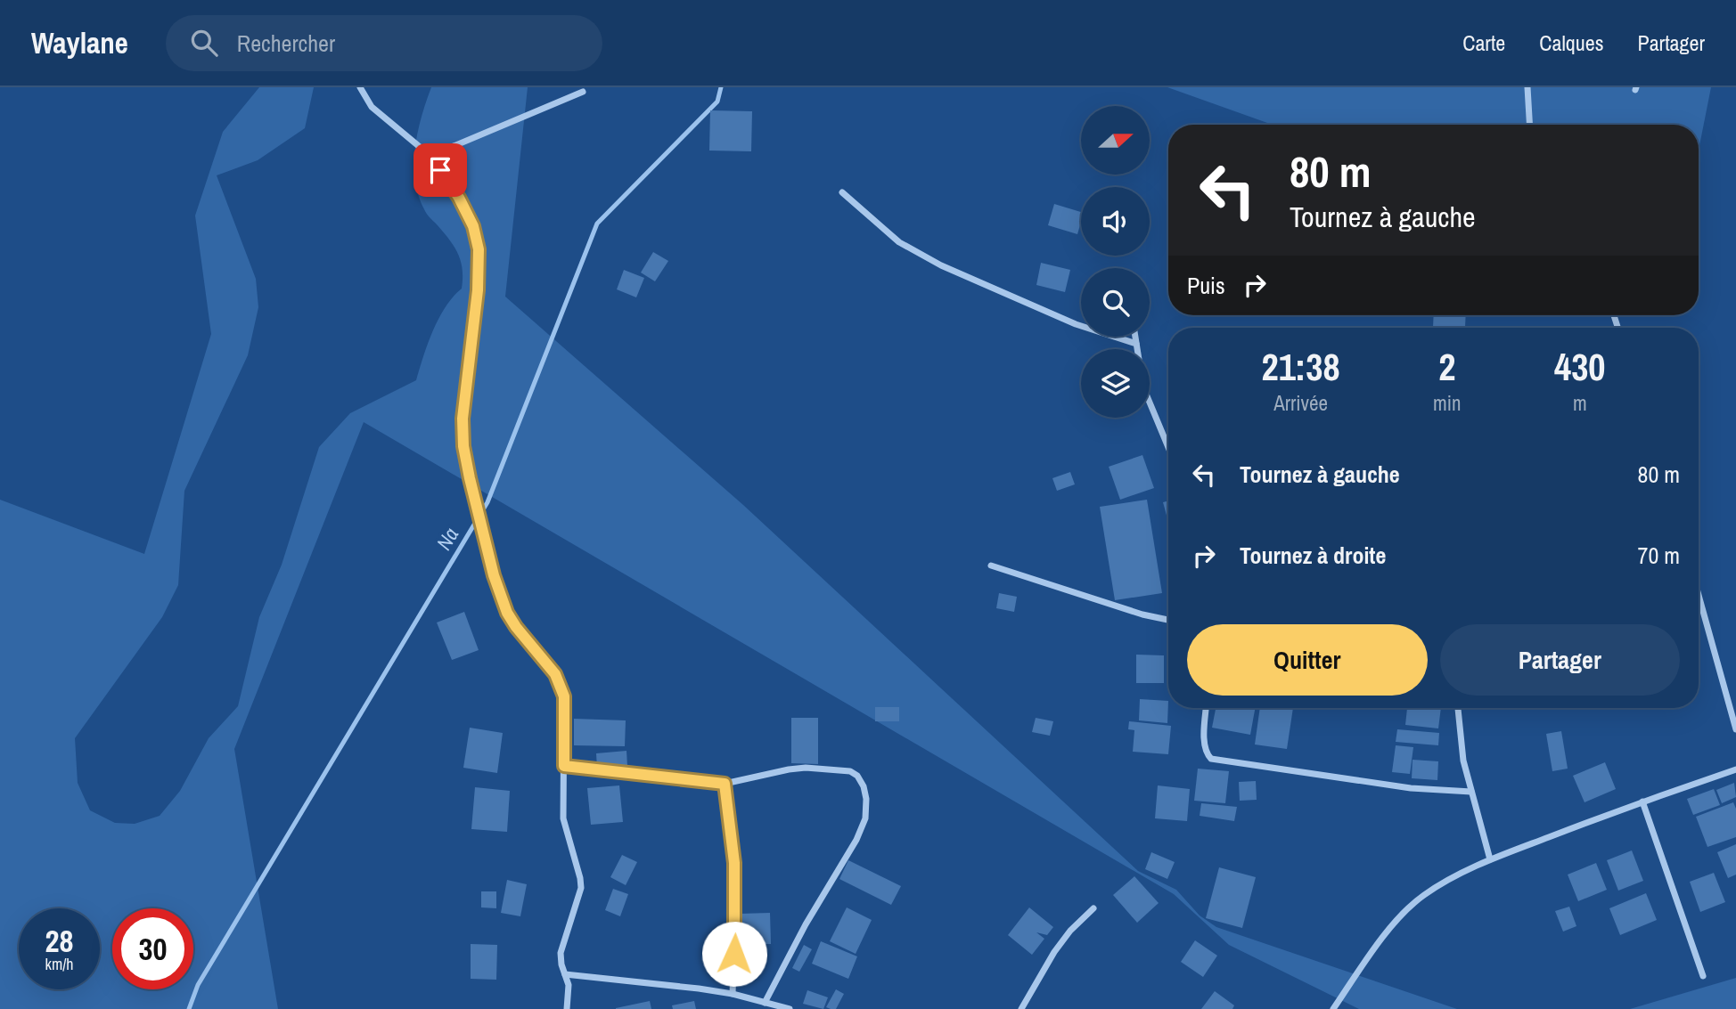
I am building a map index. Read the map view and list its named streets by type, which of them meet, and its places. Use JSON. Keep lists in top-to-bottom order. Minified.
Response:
{"water":["Na"],"north":"right","page":{"header":"Waylane","search":"Rechercher","nav":["Carte","Calques","Partager"],"turn":["80 m","Tournez à gauche"],"then":"Puis","eta":["21:38","Arrivée","2","min","430","m"],"list":[{"name":"Tournez à gauche","value":"80 m"},{"name":"Tournez à droite","value":"70 m"}],"buttons":["Quitter","Partager"],"speed":"28 km/h","limit":"30"}}
